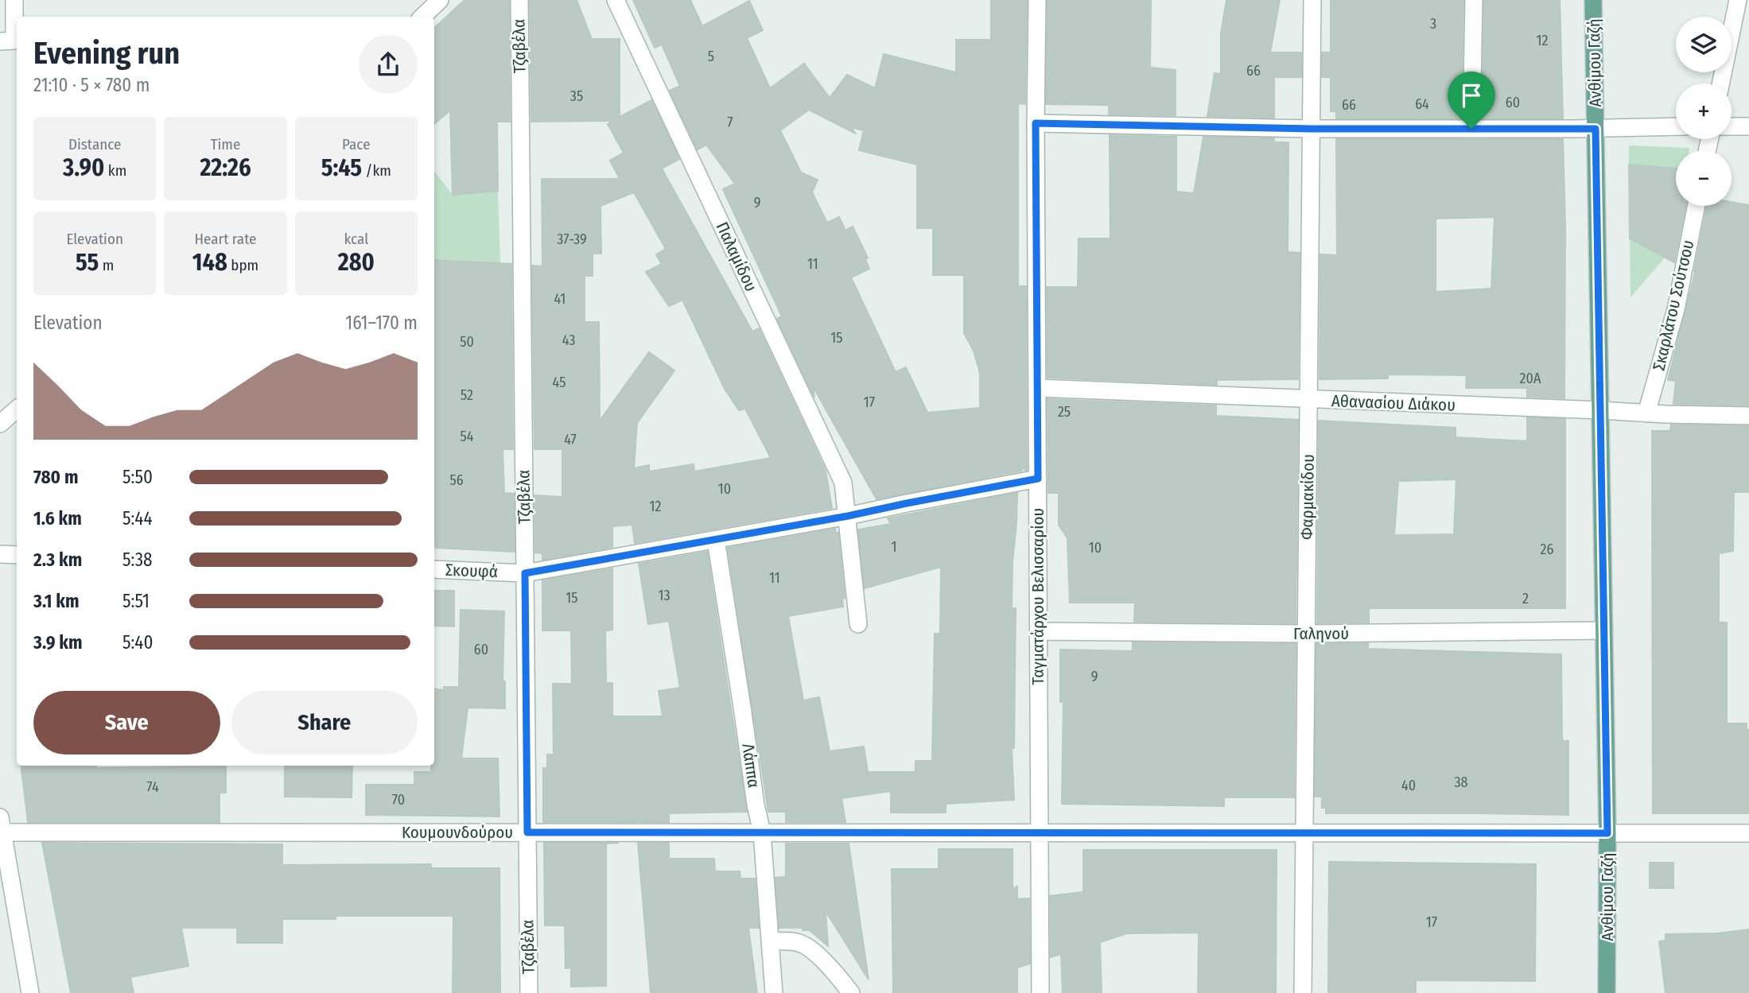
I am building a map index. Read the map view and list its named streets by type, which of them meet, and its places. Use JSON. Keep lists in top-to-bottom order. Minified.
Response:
{"streets":{"main road":["Ανθίμου Γαζή"],"street":["Τζαβέλα","Παλαμίδου","Σκαρλάτου Σούτσου","Αθανασίου Διάκου","Φαρμακίδου","Σκουφά","Ταγματάρχου Βελισσαρίου","Γαληνού","Λάππα","Κουμουνδούρου"]},"crossings":[["Τζαβέλα","Σκουφά"],["Τζαβέλα","Κουμουνδούρου"],["Ανθίμου Γαζή","Αθανασίου Διάκου"],["Ανθίμου Γαζή","Γαληνού"],["Ανθίμου Γαζή","Κουμουνδούρου"],["Παλαμίδου","Σκουφά"],["Σκαρλάτου Σούτσου","Αθανασίου Διάκου"],["Αθανασίου Διάκου","Φαρμακίδου"],["Αθανασίου Διάκου","Ταγματάρχου Βελισσαρίου"],["Φαρμακίδου","Γαληνού"],["Φαρμακίδου","Κουμουνδούρου"],["Σκουφά","Ταγματάρχου Βελισσαρίου"],["Σκουφά","Λάππα"],["Ταγματάρχου Βελισσαρίου","Γαληνού"],["Ταγματάρχου Βελισσαρίου","Κουμουνδούρου"],["Λάππα","Κουμουνδούρου"]],"house_numbers":["3","12","5","66","35","60","64","66","7","9","37-39","11","41","15","43","50","20A","45","52","17","25","54","47","56","10","12","1","10","26","11","13","15","2","60","9","38","40","74","70","17"],"page":{"map_buttons":["+","−"],"heading":["Evening run","21:10 · 5 × 780 m"],"stats":[["Distance","3.90 km"],["Time","22:26"],["Pace","5:45 /km"],["Elevation","55 m"],["Heart rate","148 bpm"],["kcal","280"]],"chart":["Elevation","161–170 m"],"list":[{"name":"780 m","note":"5:50"},{"name":"1.6 km","note":"5:44"},{"name":"2.3 km","note":"5:38"},{"name":"3.1 km","note":"5:51"},{"name":"3.9 km","note":"5:40"}],"buttons":["Save","Share"]}}
